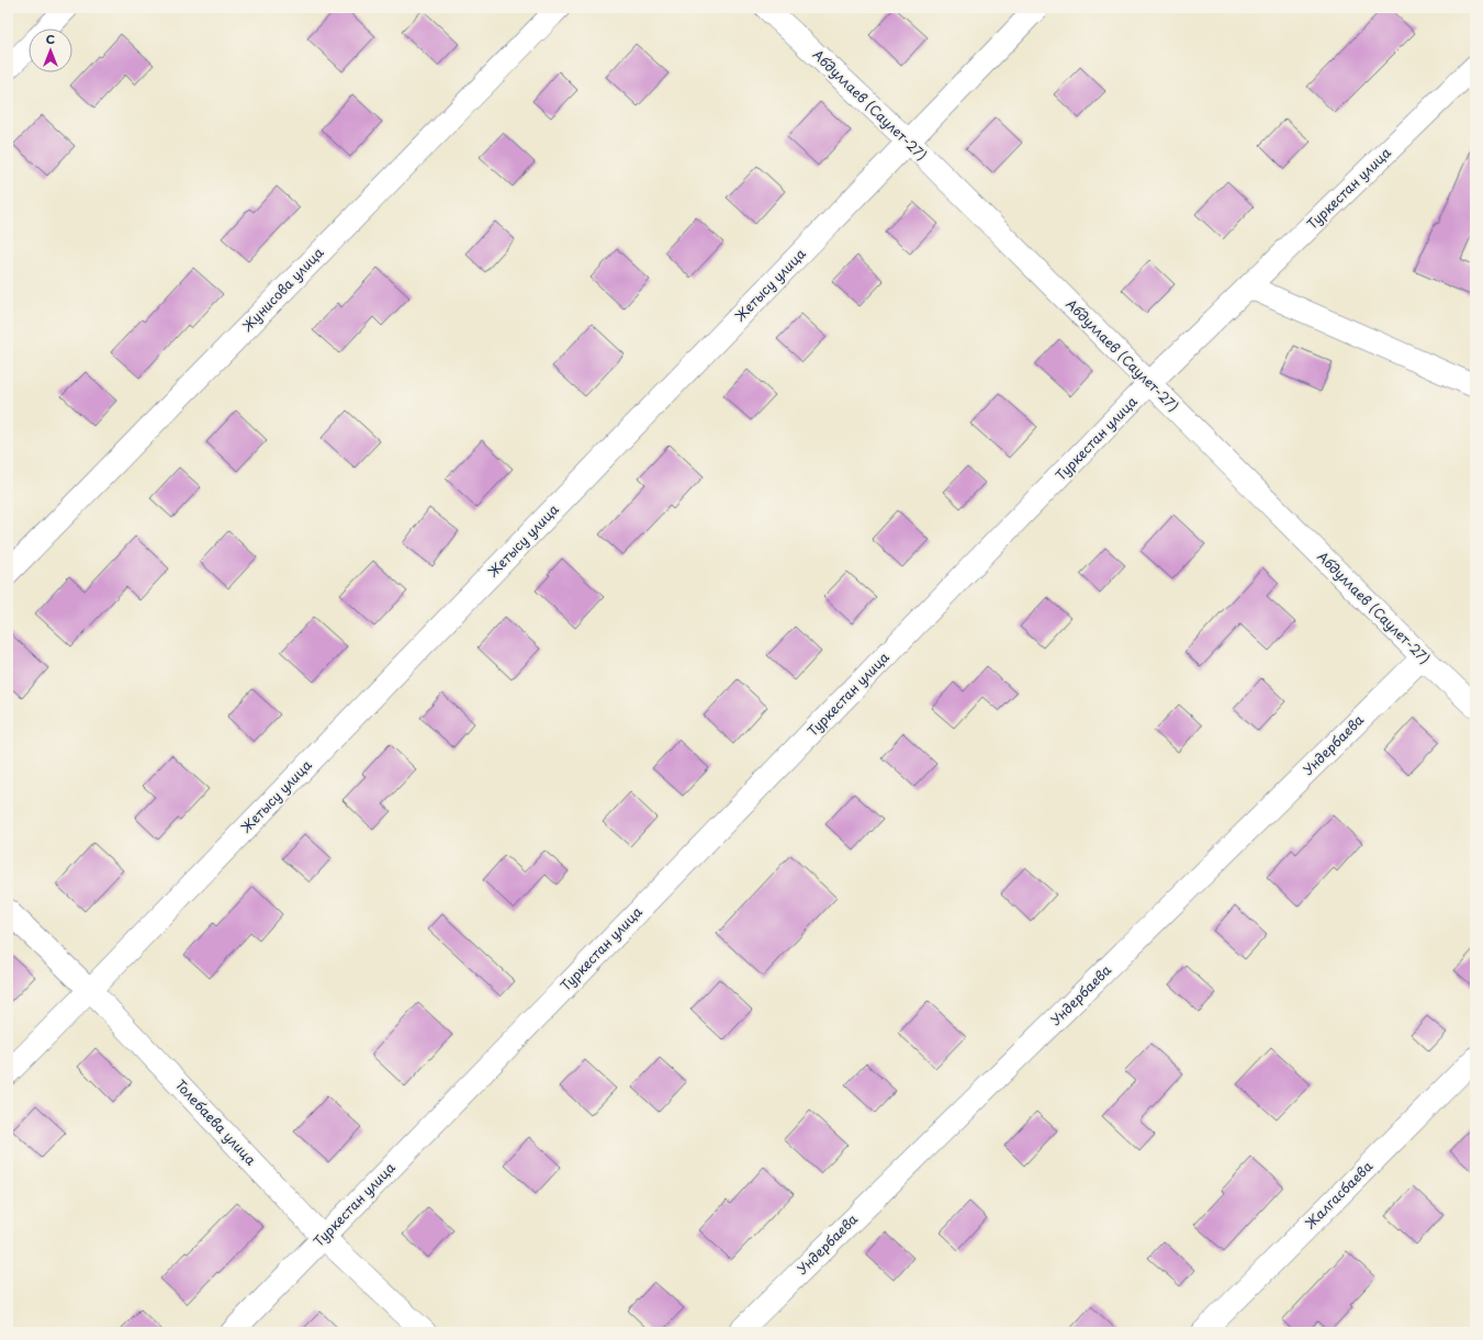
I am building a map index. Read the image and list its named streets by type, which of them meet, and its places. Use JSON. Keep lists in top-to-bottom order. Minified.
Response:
{"streets":{"street":["Абдуллаев (Саулет-27)","Туркестан улица","Жетысу улица","Жунисова улица","Ундербаева","Толебаева улица","Жалгасбаева"]},"crossings":[["Абдуллаев (Саулет-27)","Туркестан улица"],["Абдуллаев (Саулет-27)","Жетысу улица"],["Абдуллаев (Саулет-27)","Ундербаева"],["Туркестан улица","Толебаева улица"],["Жетысу улица","Толебаева улица"]],"north":"top"}
